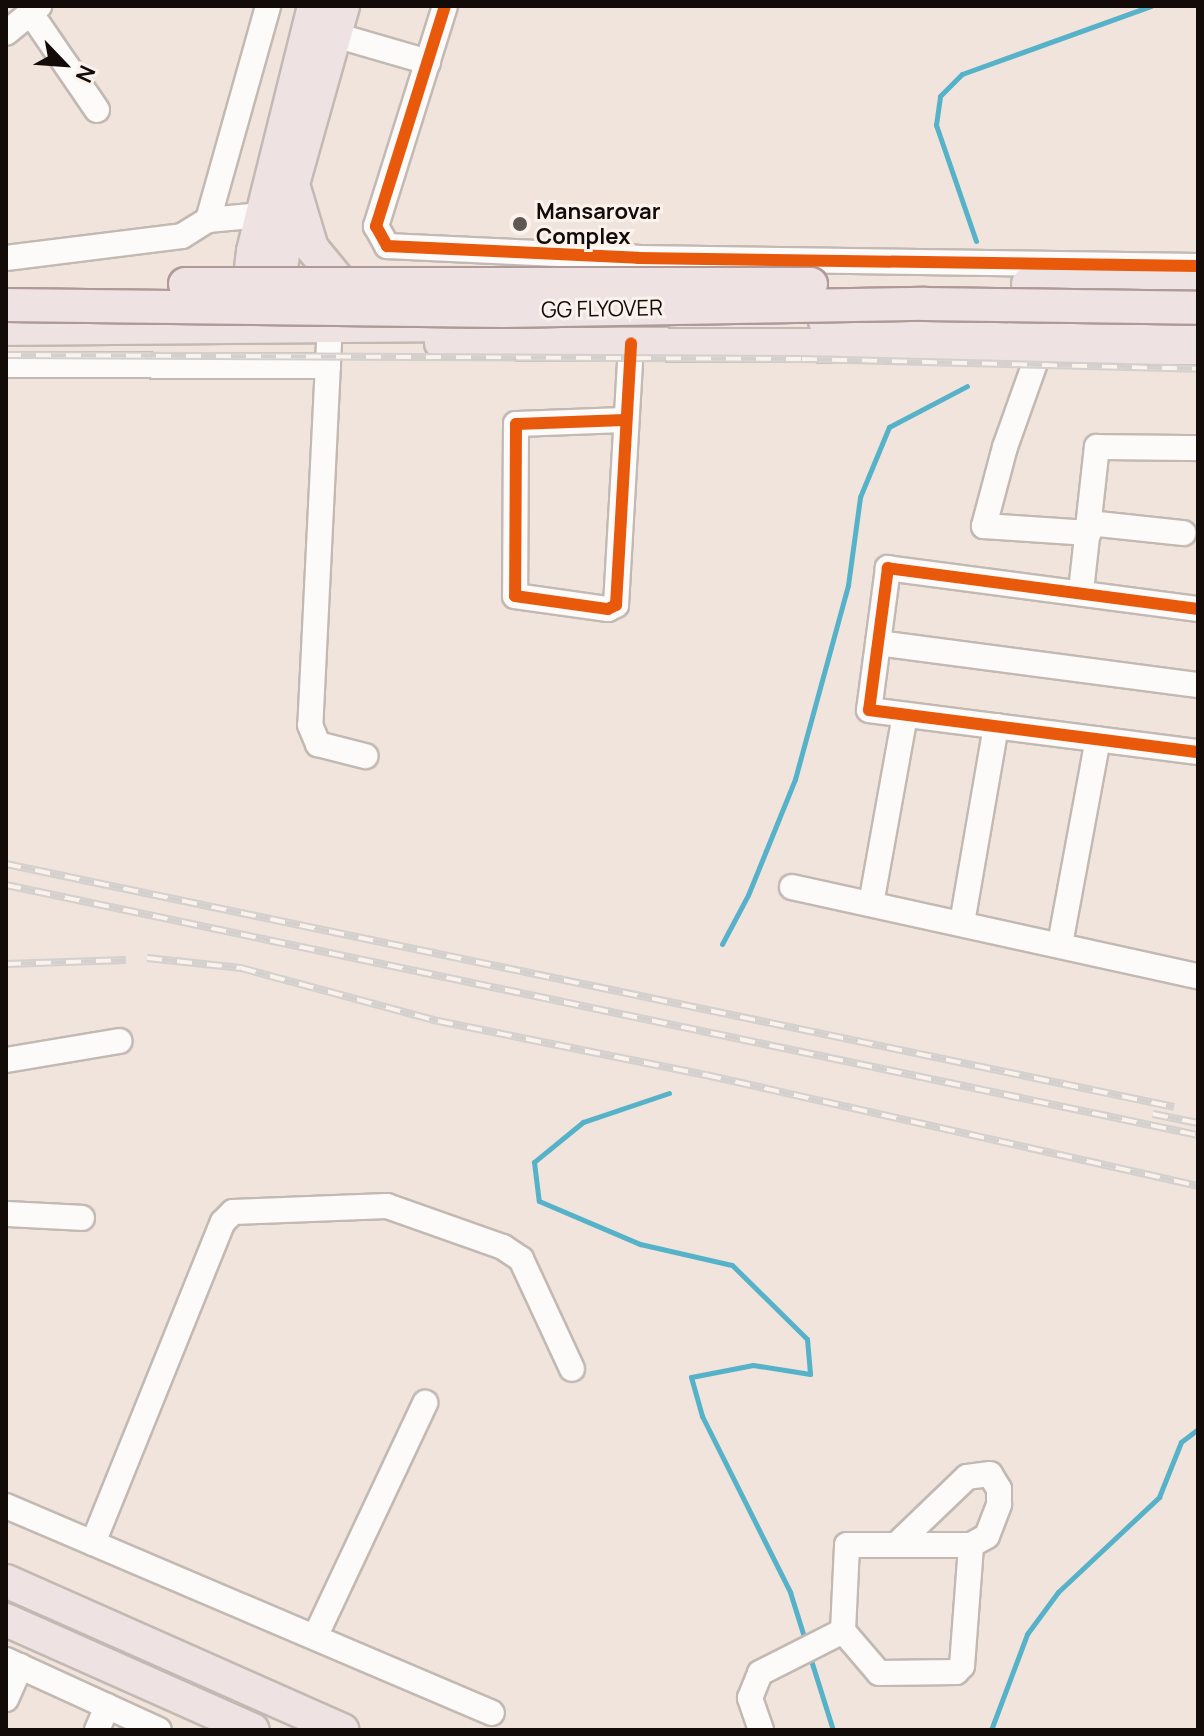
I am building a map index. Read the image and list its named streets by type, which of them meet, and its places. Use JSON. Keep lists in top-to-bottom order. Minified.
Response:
{"streets":{"main road":["GG FLYOVER"]},"places":["Mansarovar Complex"],"north":"bottom right"}
